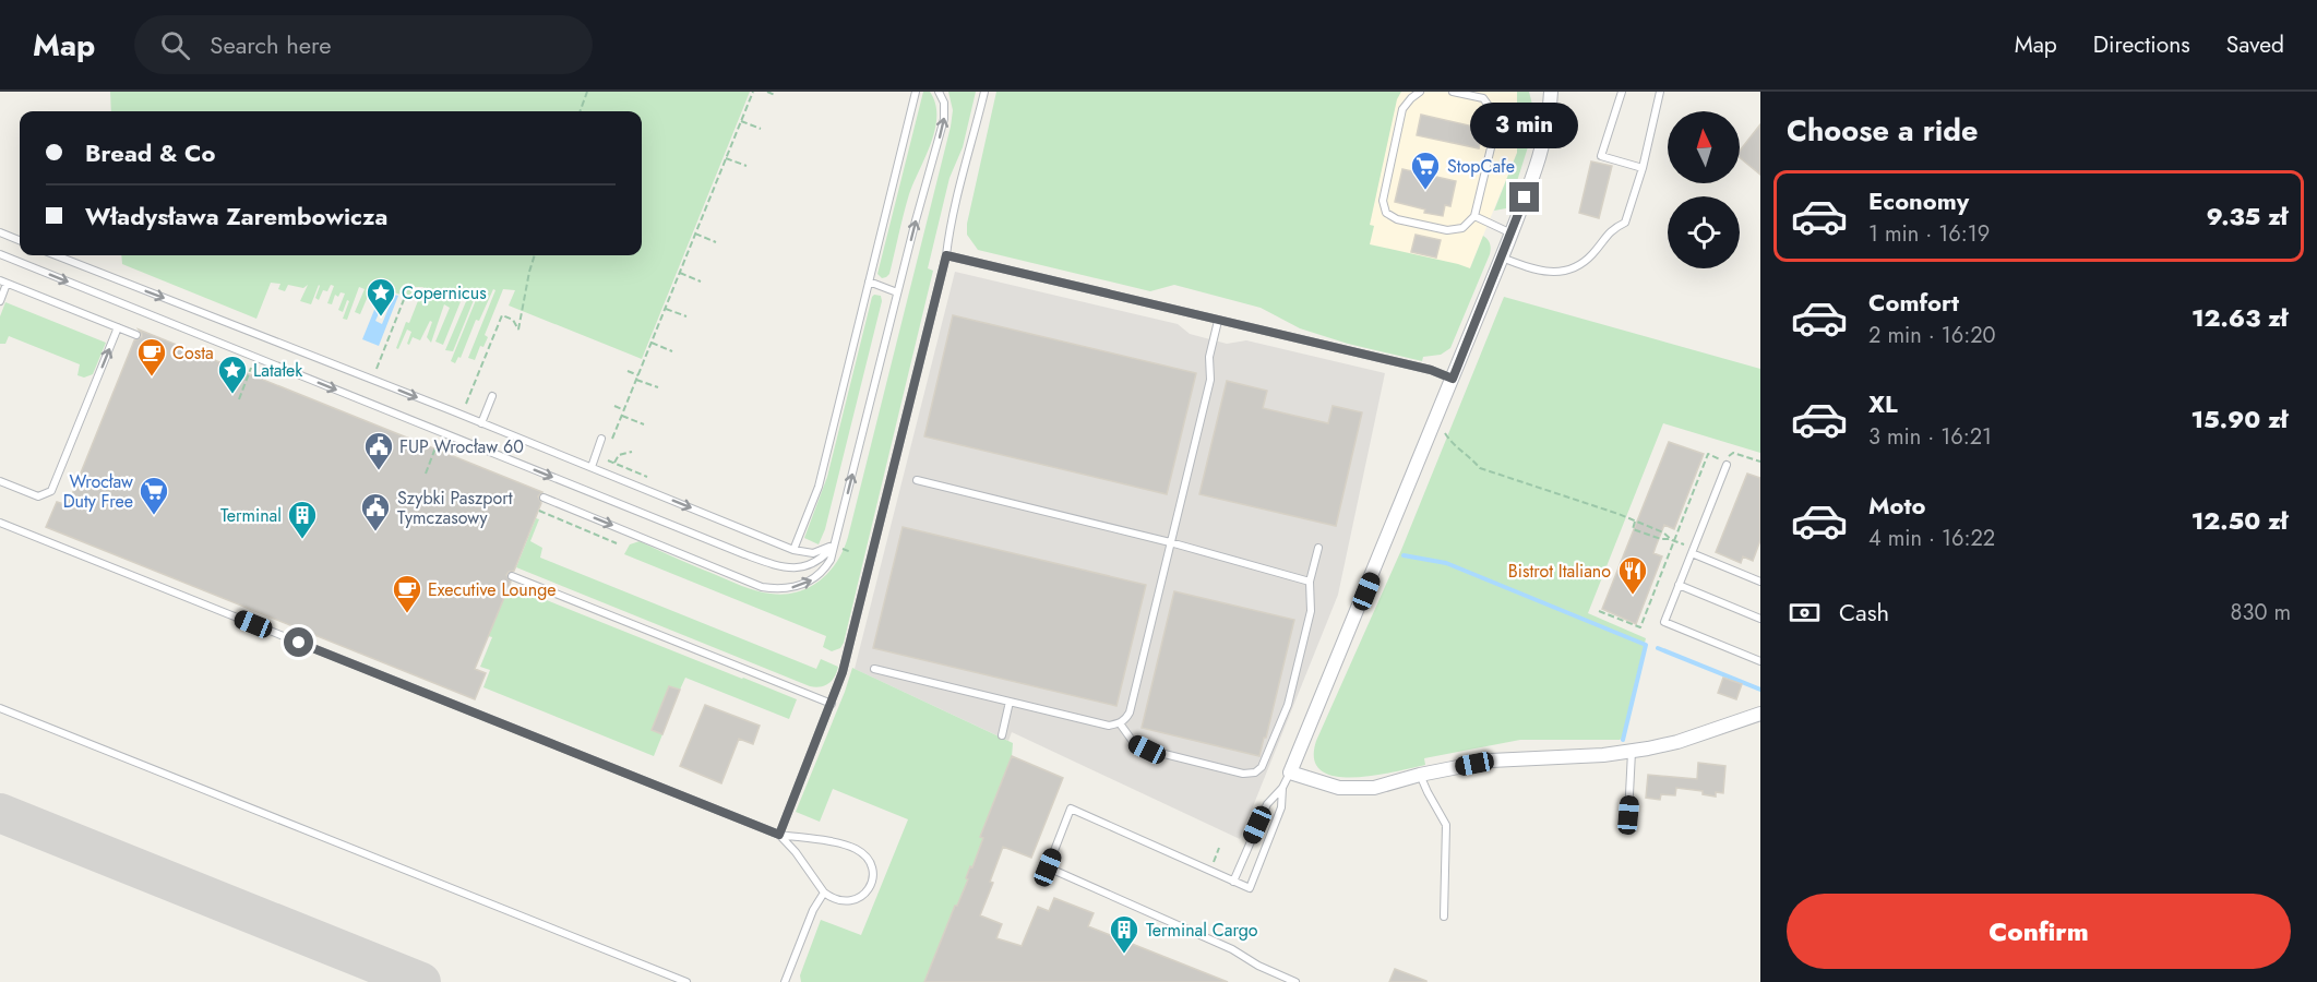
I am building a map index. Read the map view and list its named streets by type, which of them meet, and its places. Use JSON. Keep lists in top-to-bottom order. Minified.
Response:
{"places":{"supermarket":["StopCafe","Wrocław Duty Free"],"place":["Copernicus","Latałek"],"cafe":["Costa","Executive Lounge"],"public building":["FUP Wrocław 60","Szybki Paszport Tymczasowy"],"building":["Terminal","Terminal Cargo"],"restaurant":["Bistrot Italiano"]},"north":"top","page":{"header":"Map","search":"Search here","nav":["Map","Directions","Saved"],"heading":"Choose a ride","bubble":"3 min","banner":["Bread & Co","Władysława Zarembowicza"],"list":[{"name":"Economy","note":"1 min · 16:19","value":"9.35 zł"},{"name":"Comfort","note":"2 min · 16:20","value":"12.63 zł"},{"name":"XL","note":"3 min · 16:21","value":"15.90 zł"},{"name":"Moto","note":"4 min · 16:22","value":"12.50 zł"}],"pay":["Cash","830 m"],"buttons":"Confirm"}}
